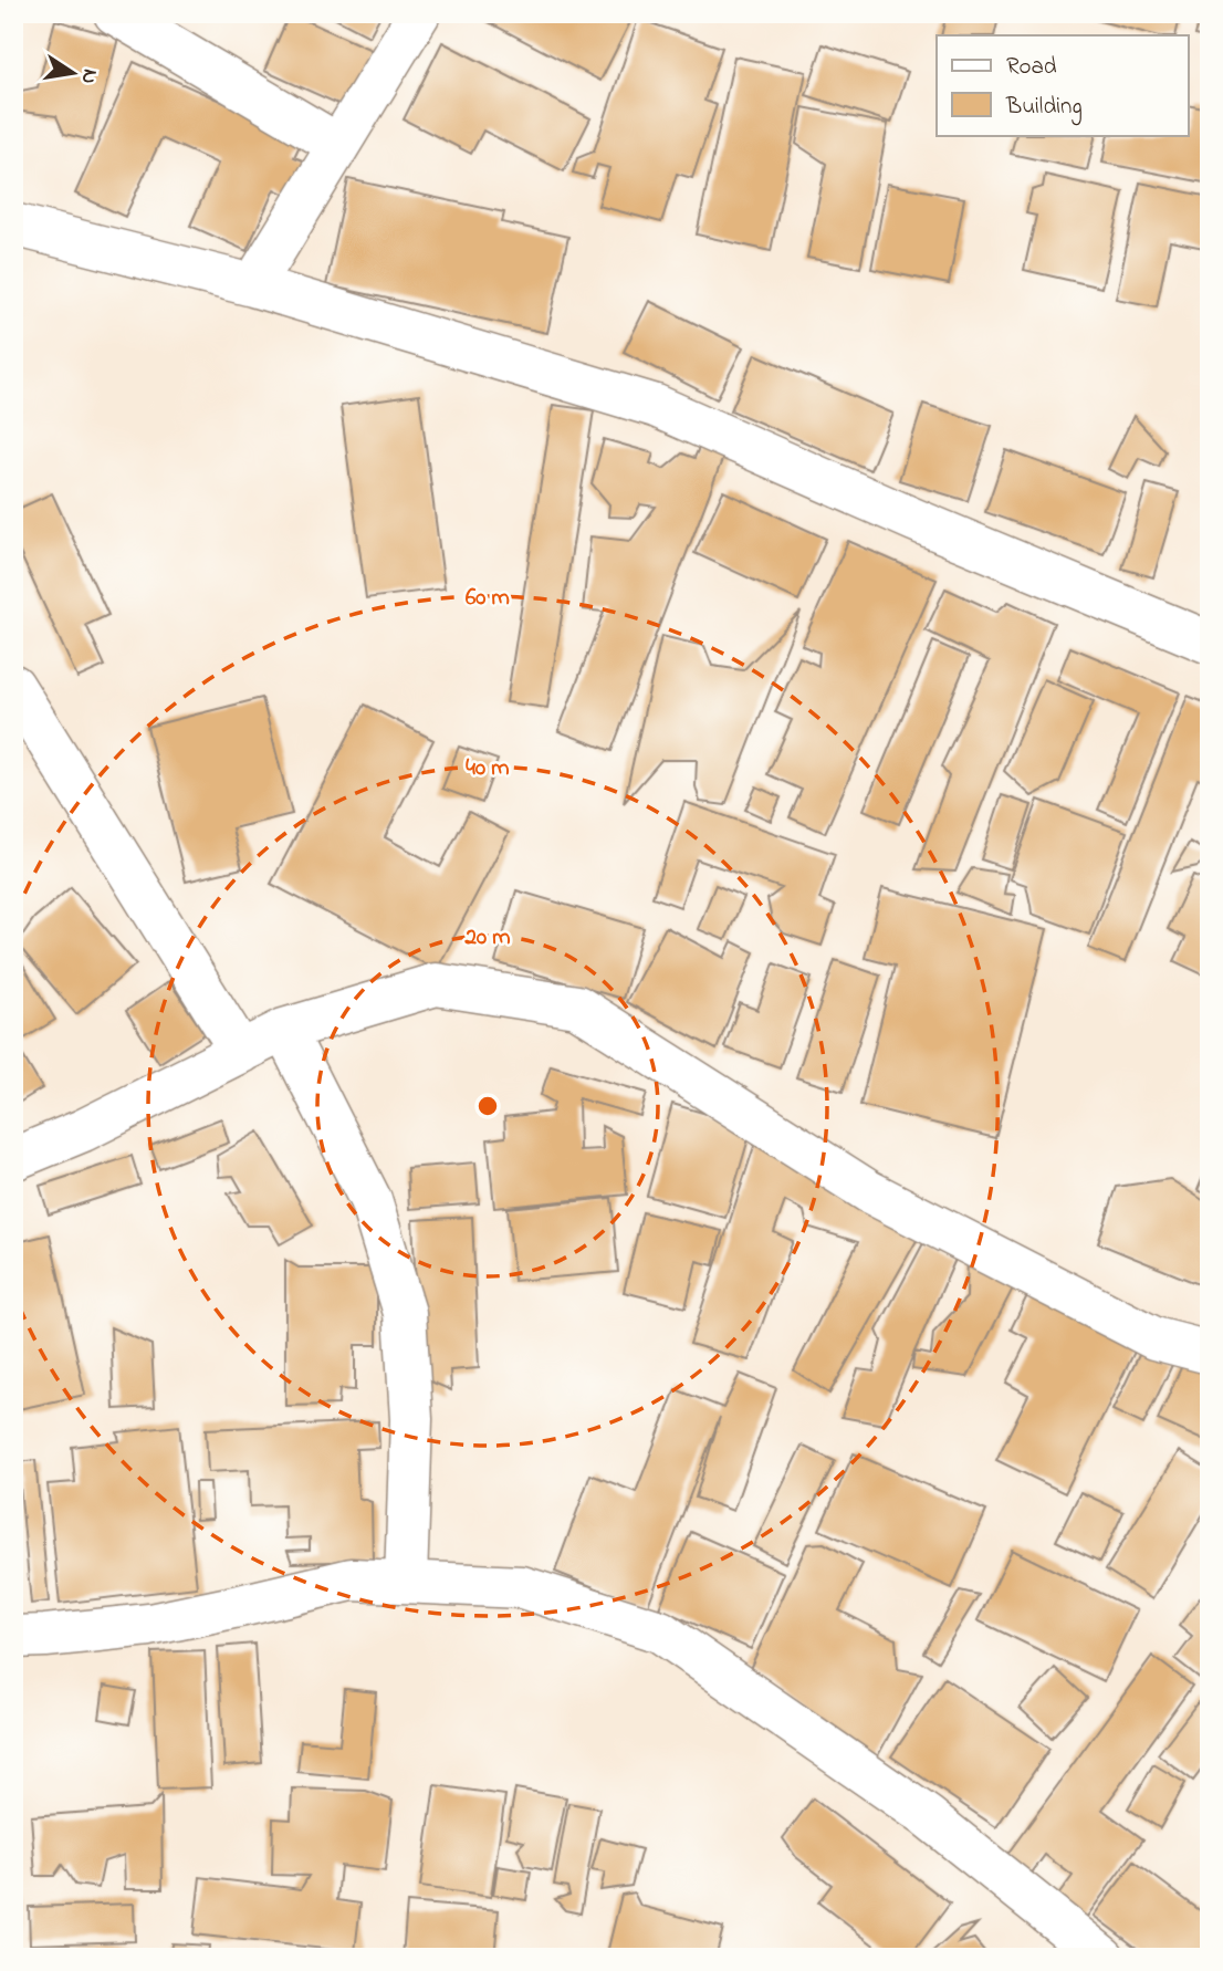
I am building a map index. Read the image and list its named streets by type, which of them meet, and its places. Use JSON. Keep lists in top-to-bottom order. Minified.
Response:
{"legend":["Road","Building"],"north":"right","rings":["60 m","40 m","20 m"]}
